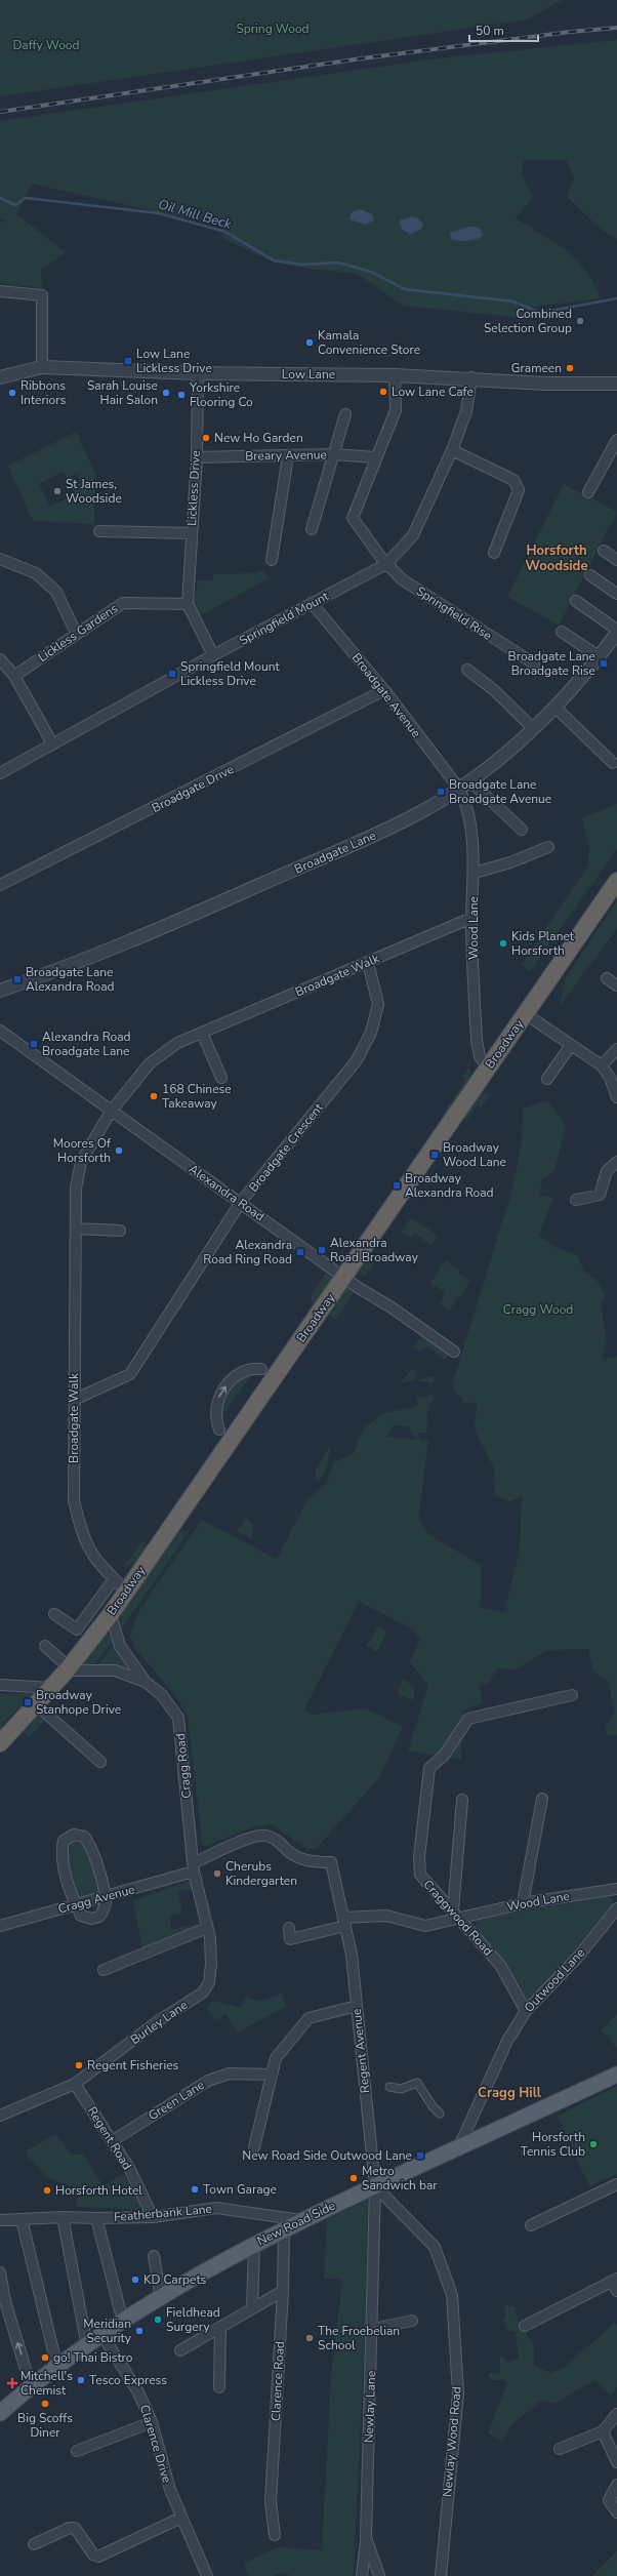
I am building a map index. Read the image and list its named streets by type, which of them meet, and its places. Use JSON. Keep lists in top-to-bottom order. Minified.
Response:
{"streets":{"highway":["Broadway"],"main road":["New Road Side"],"street":["Low Lane","Breary Avenue","Lickless Drive","Springfield Rise","Springfield Mount","Lickless Gardens","Broadgate Avenue","Broadgate Drive","Broadgate Lane","Wood Lane","Broadgate Walk","Broadgate Crescent","Alexandra Road","Cragg Road","Cragg Avenue","Craggwood Road","Outwood Lane","Burley Lane","Regent Avenue","Green Lane","Regent Road","Featherbank Lane","Clarence Road","Newlay Lane","Newlay Wood Road","Clarence Drive"]},"crossings":[["Low Lane","Lickless Drive"],["Low Lane","Springfield Mount"],["Breary Avenue","Lickless Drive"],["Breary Avenue","Springfield Rise"],["Lickless Drive","Lickless Gardens"],["Springfield Rise","Springfield Mount"],["Springfield Mount","Broadgate Avenue"],["Broadgate Avenue","Broadgate Drive"],["Broadgate Avenue","Broadgate Lane"],["Broadgate Avenue","Wood Lane"],["Broadgate Lane","Wood Lane"],["Wood Lane","Broadgate Walk"],["Wood Lane","Broadway"],["Wood Lane","Craggwood Road"],["Wood Lane","Regent Avenue"],["Broadgate Walk","Broadway"],["Broadgate Walk","Broadgate Crescent"],["Broadgate Walk","Alexandra Road"],["Broadway","Alexandra Road"],["Broadway","Cragg Road"],["Broadgate Crescent","Alexandra Road"],["Cragg Road","Cragg Avenue"],["Cragg Road","Burley Lane"],["Cragg Avenue","Burley Lane"],["Craggwood Road","Outwood Lane"],["Outwood Lane","New Road Side"],["Burley Lane","Regent Road"],["Regent Avenue","New Road Side"],["Regent Avenue","Newlay Lane"],["Regent Avenue","Newlay Wood Road"],["Green Lane","Regent Road"],["Regent Road","Featherbank Lane"],["Featherbank Lane","New Road Side"],["New Road Side","Clarence Road"],["New Road Side","Newlay Lane"],["New Road Side","Newlay Wood Road"],["New Road Side","Clarence Drive"],["Newlay Lane","Newlay Wood Road"]],"districts":["Horsforth Woodside","Cragg Hill"],"water":["Oil Mill Beck"],"parks":["Spring Wood","Daffy Wood","Cragg Wood"],"places":{"other":["Combined Selection Group","Kamala Convenience Store","Grameen","Low Lane Cafe","Ribbons Interiors","Sarah Louise Hair Salon","Yorkshire Flooring Co","New Ho Garden","St James, Woodside","Kids Planet Horsforth","168 Chinese Takeaway","Moores Of Horsforth","Cherubs Kindergarten","Regent Fisheries","Horsforth Tennis Club","Metro Sandwich bar","Town Garage","Horsforth Hotel","KD Carpets","Fieldhead Surgery","Meridian Security","The Froebelian School","go! Thai Bistro","Tesco Express","Big Scoffs Diner"],"transit":["Low Lane Lickless Drive","Broadgate Lane Broadgate Rise","Springfield Mount Lickless Drive","Broadgate Lane Broadgate Avenue","Broadgate Lane Alexandra Road","Alexandra Road Broadgate Lane","Broadway Wood Lane","Broadway Alexandra Road","Alexandra Road Broadway","Alexandra Road Ring Road","Broadway Stanhope Drive","New Road Side Outwood Lane"],"health":["Mitchell's Chemist"]},"scale_bar":"50 m"}
